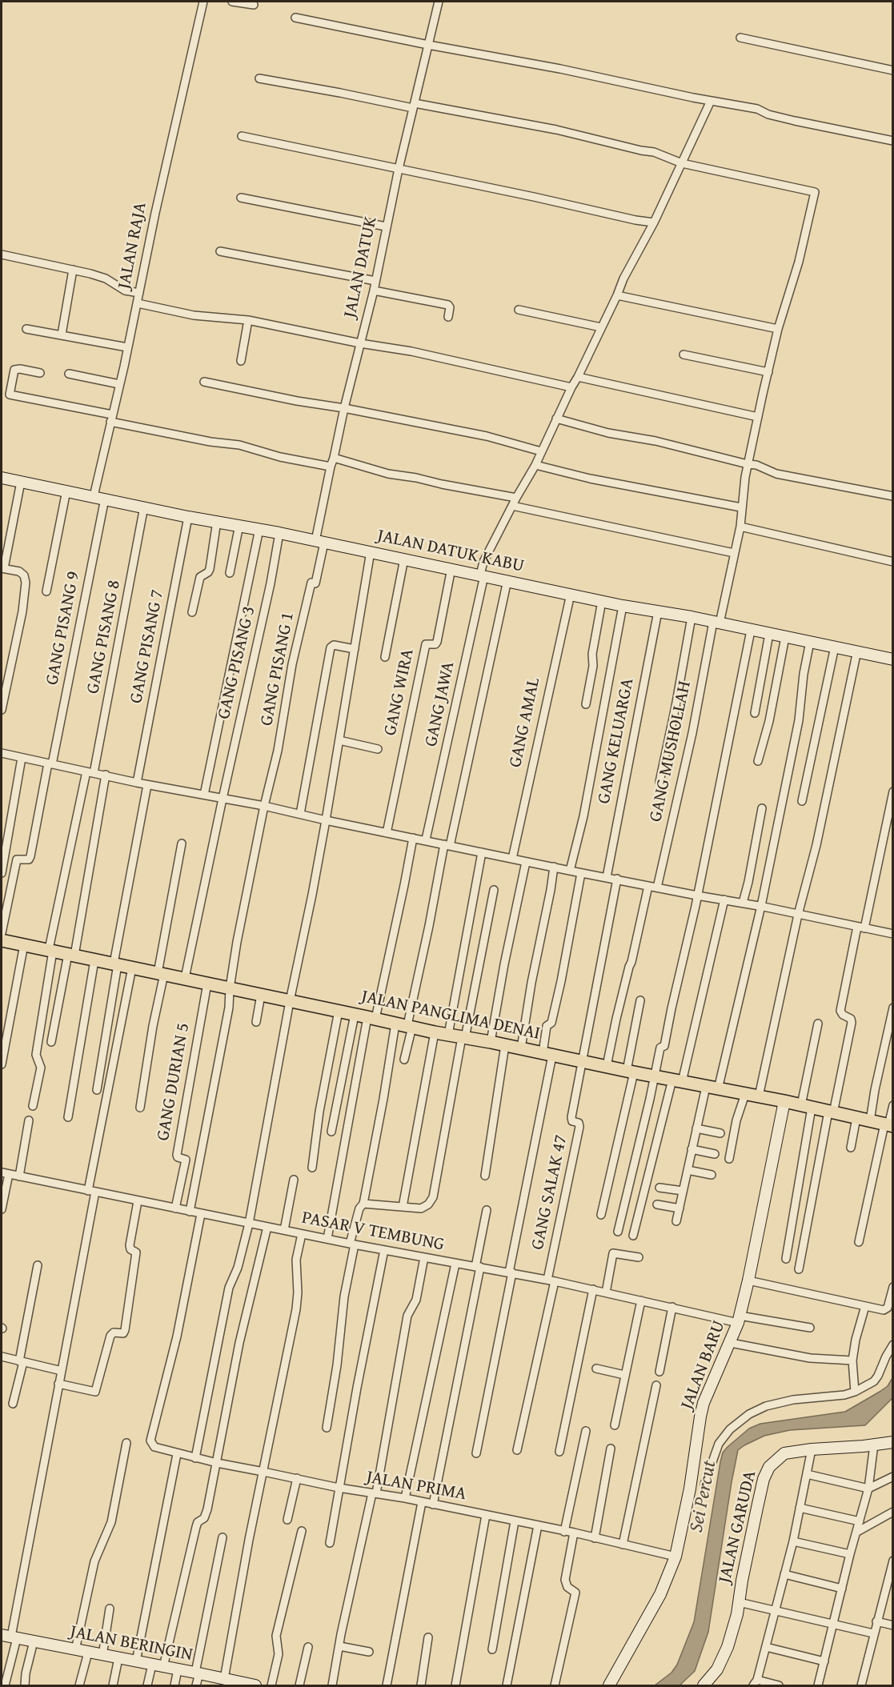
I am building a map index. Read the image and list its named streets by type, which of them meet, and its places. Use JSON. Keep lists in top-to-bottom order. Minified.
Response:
{"streets":{"main road":["JALAN PANGLIMA DENAI"],"street":["JALAN RAJA","JALAN DATUK","JALAN DATUK KABU","GANG PISANG 9","GANG PISANG 8","GANG PISANG 7","GANG PISANG 3","GANG PISANG 1","GANG WIRA","GANG JAWA","GANG AMAL","GANG KELUARGA","GANG MUSHOLLAH","GANG DURIAN 5","GANG SALAK 47","PASAR V TEMBUNG","JALAN BARU","JALAN PRIMA","JALAN GARUDA","JALAN BERINGIN"]},"crossings":[["JALAN RAJA","JALAN DATUK KABU"],["JALAN RAJA","GANG PISANG 9"],["JALAN DATUK","JALAN DATUK KABU"],["JALAN DATUK","GANG PISANG 1"],["JALAN DATUK KABU","GANG PISANG 9"],["JALAN DATUK KABU","GANG PISANG 8"],["JALAN DATUK KABU","GANG PISANG 7"],["JALAN DATUK KABU","GANG PISANG 3"],["JALAN DATUK KABU","GANG PISANG 1"],["JALAN DATUK KABU","GANG WIRA"],["JALAN DATUK KABU","GANG JAWA"],["JALAN DATUK KABU","GANG AMAL"],["JALAN DATUK KABU","GANG KELUARGA"],["JALAN DATUK KABU","GANG MUSHOLLAH"],["GANG PISANG 8","JALAN PANGLIMA DENAI"],["GANG PISANG 3","JALAN PANGLIMA DENAI"],["GANG JAWA","GANG MUSHOLLAH"],["JALAN PANGLIMA DENAI","GANG DURIAN 5"],["JALAN PANGLIMA DENAI","GANG SALAK 47"],["JALAN PANGLIMA DENAI","JALAN BARU"],["GANG DURIAN 5","PASAR V TEMBUNG"],["GANG SALAK 47","PASAR V TEMBUNG"],["PASAR V TEMBUNG","JALAN BARU"],["PASAR V TEMBUNG","JALAN PRIMA"],["JALAN BARU","JALAN PRIMA"]],"water":["Sei Percut"]}
